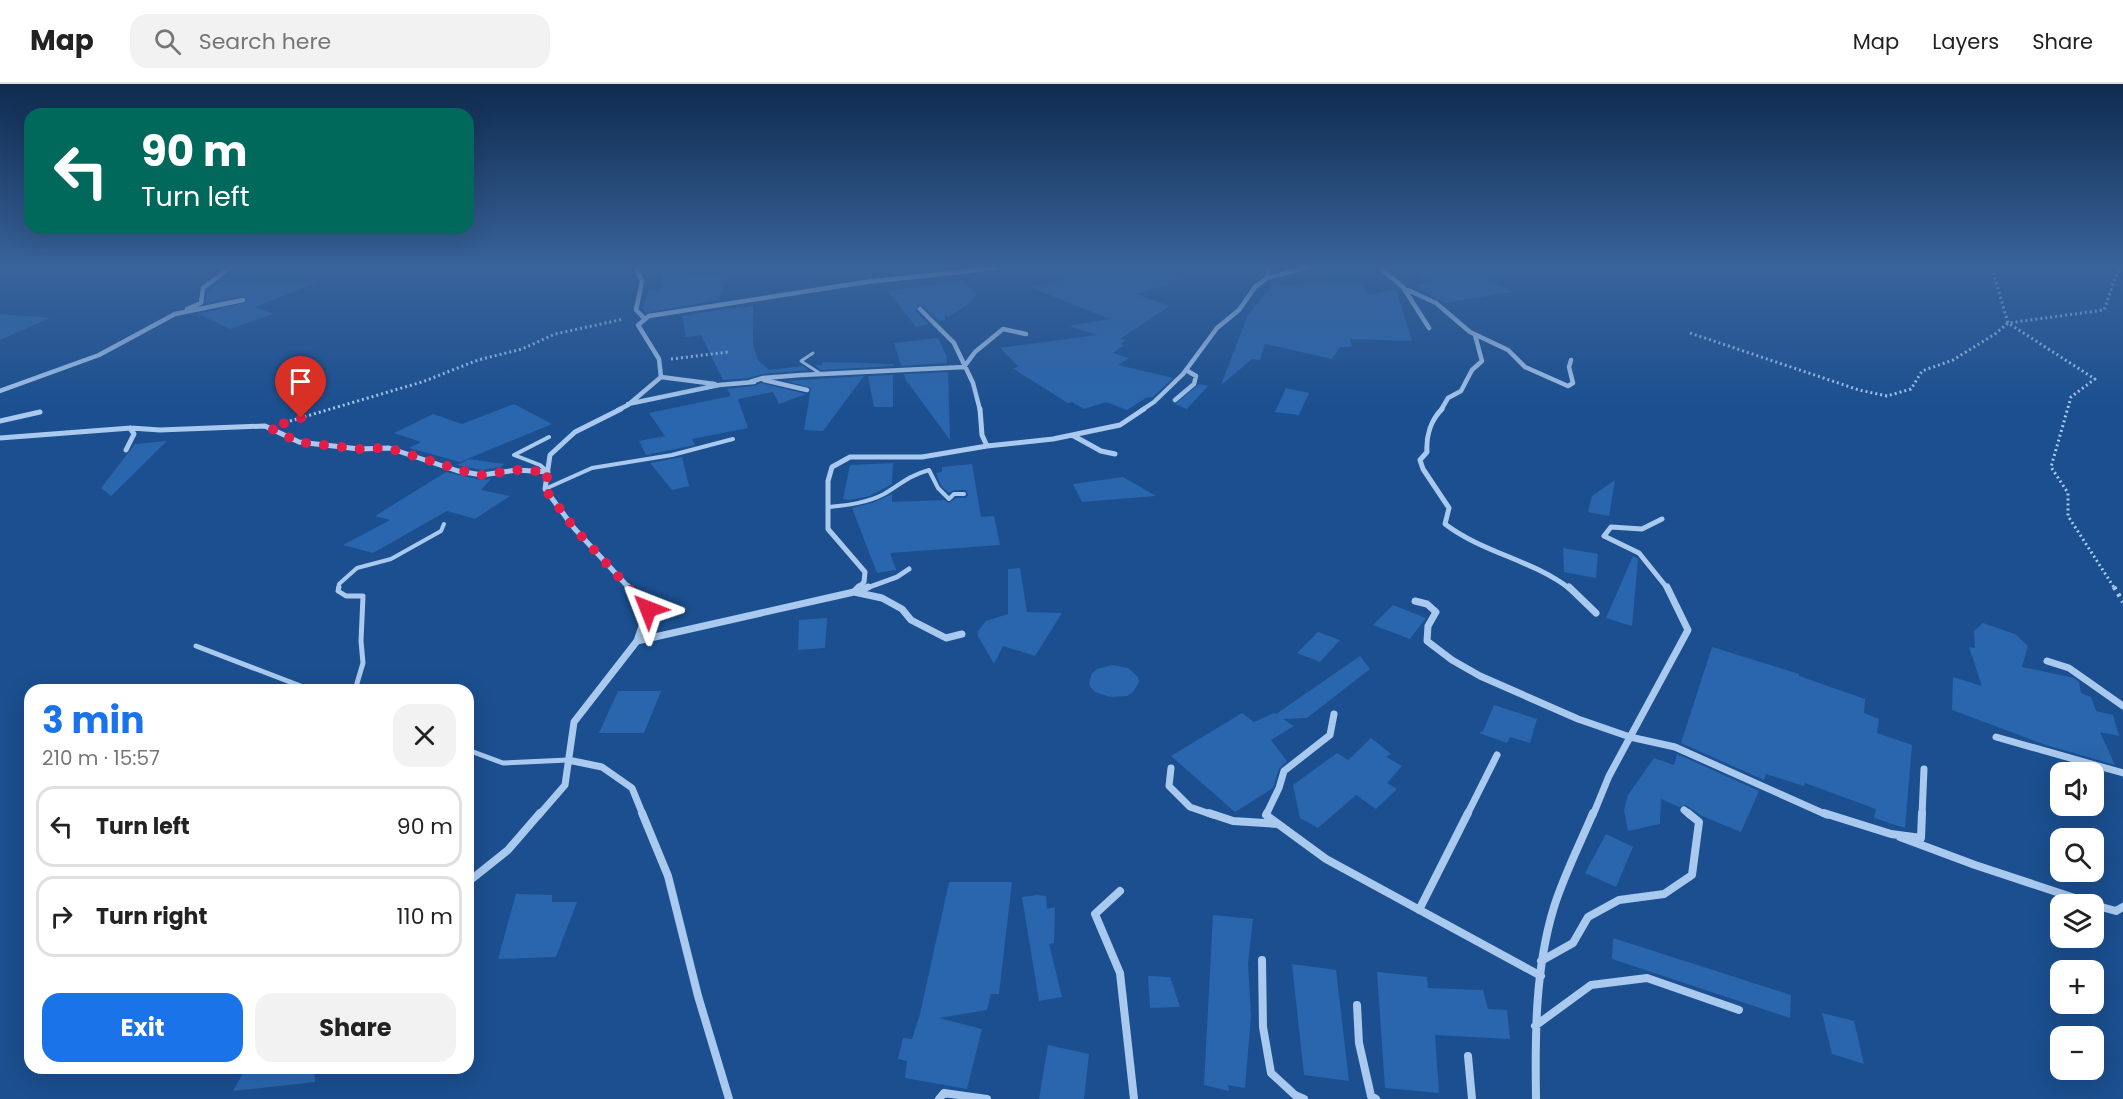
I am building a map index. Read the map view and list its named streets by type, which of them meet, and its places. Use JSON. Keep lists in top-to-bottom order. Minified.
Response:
{"page":{"header":"Map","search":"Search here","nav":["Map","Layers","Share"],"turn":["90 m","Turn left"],"heading":["3 min","210 m · 15:57"],"map_buttons":["+","−"],"list":[{"name":"Turn left","value":"90 m"},{"name":"Turn right","value":"110 m"}],"buttons":["Exit","Share"]}}
